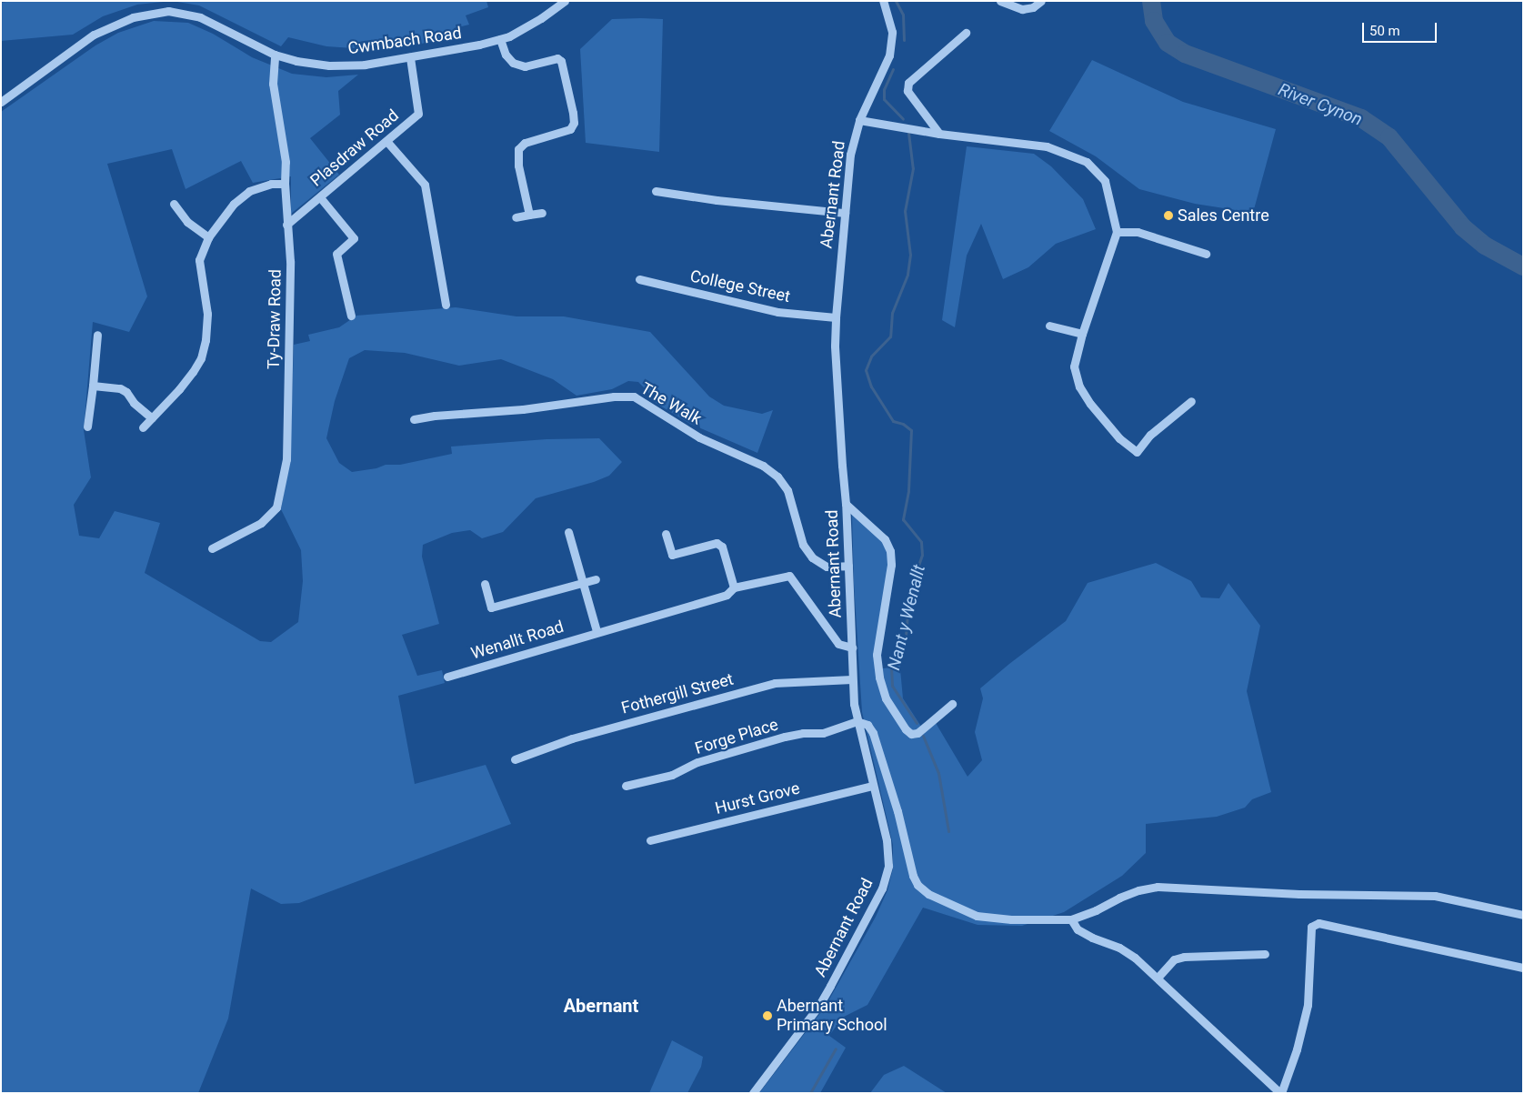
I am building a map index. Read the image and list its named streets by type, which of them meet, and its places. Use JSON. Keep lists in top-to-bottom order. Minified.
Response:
{"streets":{"street":["Cwmbach Road","Plasdraw Road","Abernant Road","College Street","Ty-Draw Road","The Walk","Wenallt Road","Fothergill Street","Forge Place","Hurst Grove"]},"crossings":[["Cwmbach Road","Plasdraw Road"],["Cwmbach Road","Ty-Draw Road"],["Plasdraw Road","Ty-Draw Road"],["Abernant Road","College Street"],["Abernant Road","The Walk"],["Abernant Road","Wenallt Road"],["Abernant Road","Fothergill Street"],["Abernant Road","Forge Place"],["Abernant Road","Hurst Grove"]],"districts":["Abernant"],"water":["River Cynon","Nant y Wenallt"],"places":["Sales Centre","Abernant Primary School"],"scale_bar":"50 m"}
